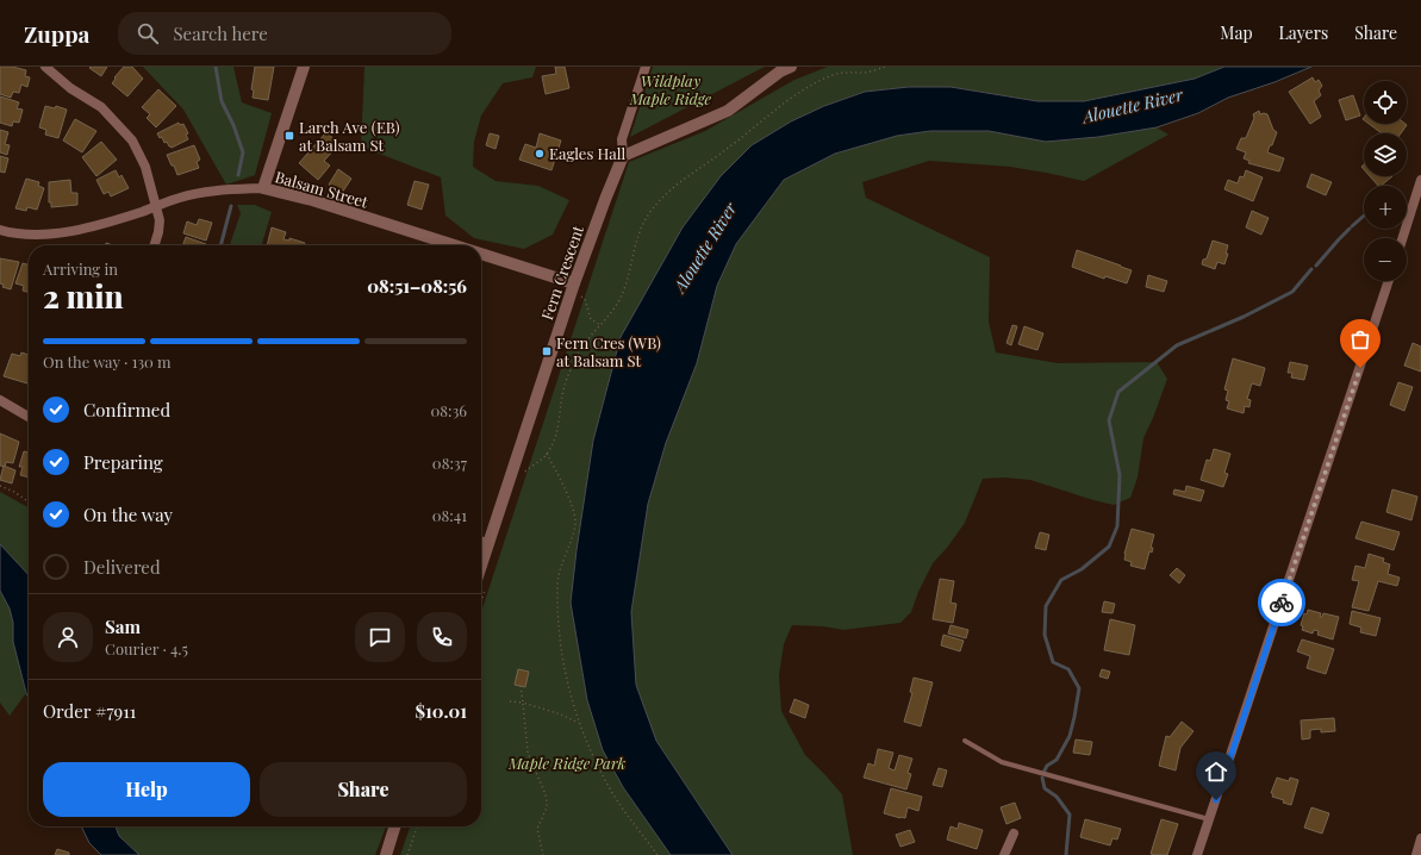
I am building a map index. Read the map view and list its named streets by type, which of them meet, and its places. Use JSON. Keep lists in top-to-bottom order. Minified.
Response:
{"streets":{"street":["Balsam Street","Fern Crescent"]},"crossings":[["Balsam Street","Fern Crescent"]],"water":["Alouette River"],"parks":["Wildplay Maple Ridge","Maple Ridge Park"],"places":{"transit":["Larch Ave (EB) at Balsam St","Fern Cres (WB) at Balsam St"],"other":["Eagles Hall"]},"page":{"header":"Zuppa","search":"Search here","nav":["Map","Layers","Share"],"map_buttons":["+","−"],"heading":["2 min","Arriving in","08:51–08:56"],"panel":["Sam","Courier · 4.5","Order #7911","$10.01"],"bar":"On the way · 130 m","list":[["Confirmed","08:36"],["Preparing","08:37"],["On the way","08:41"],"Delivered"],"buttons":["Help","Share"]}}
